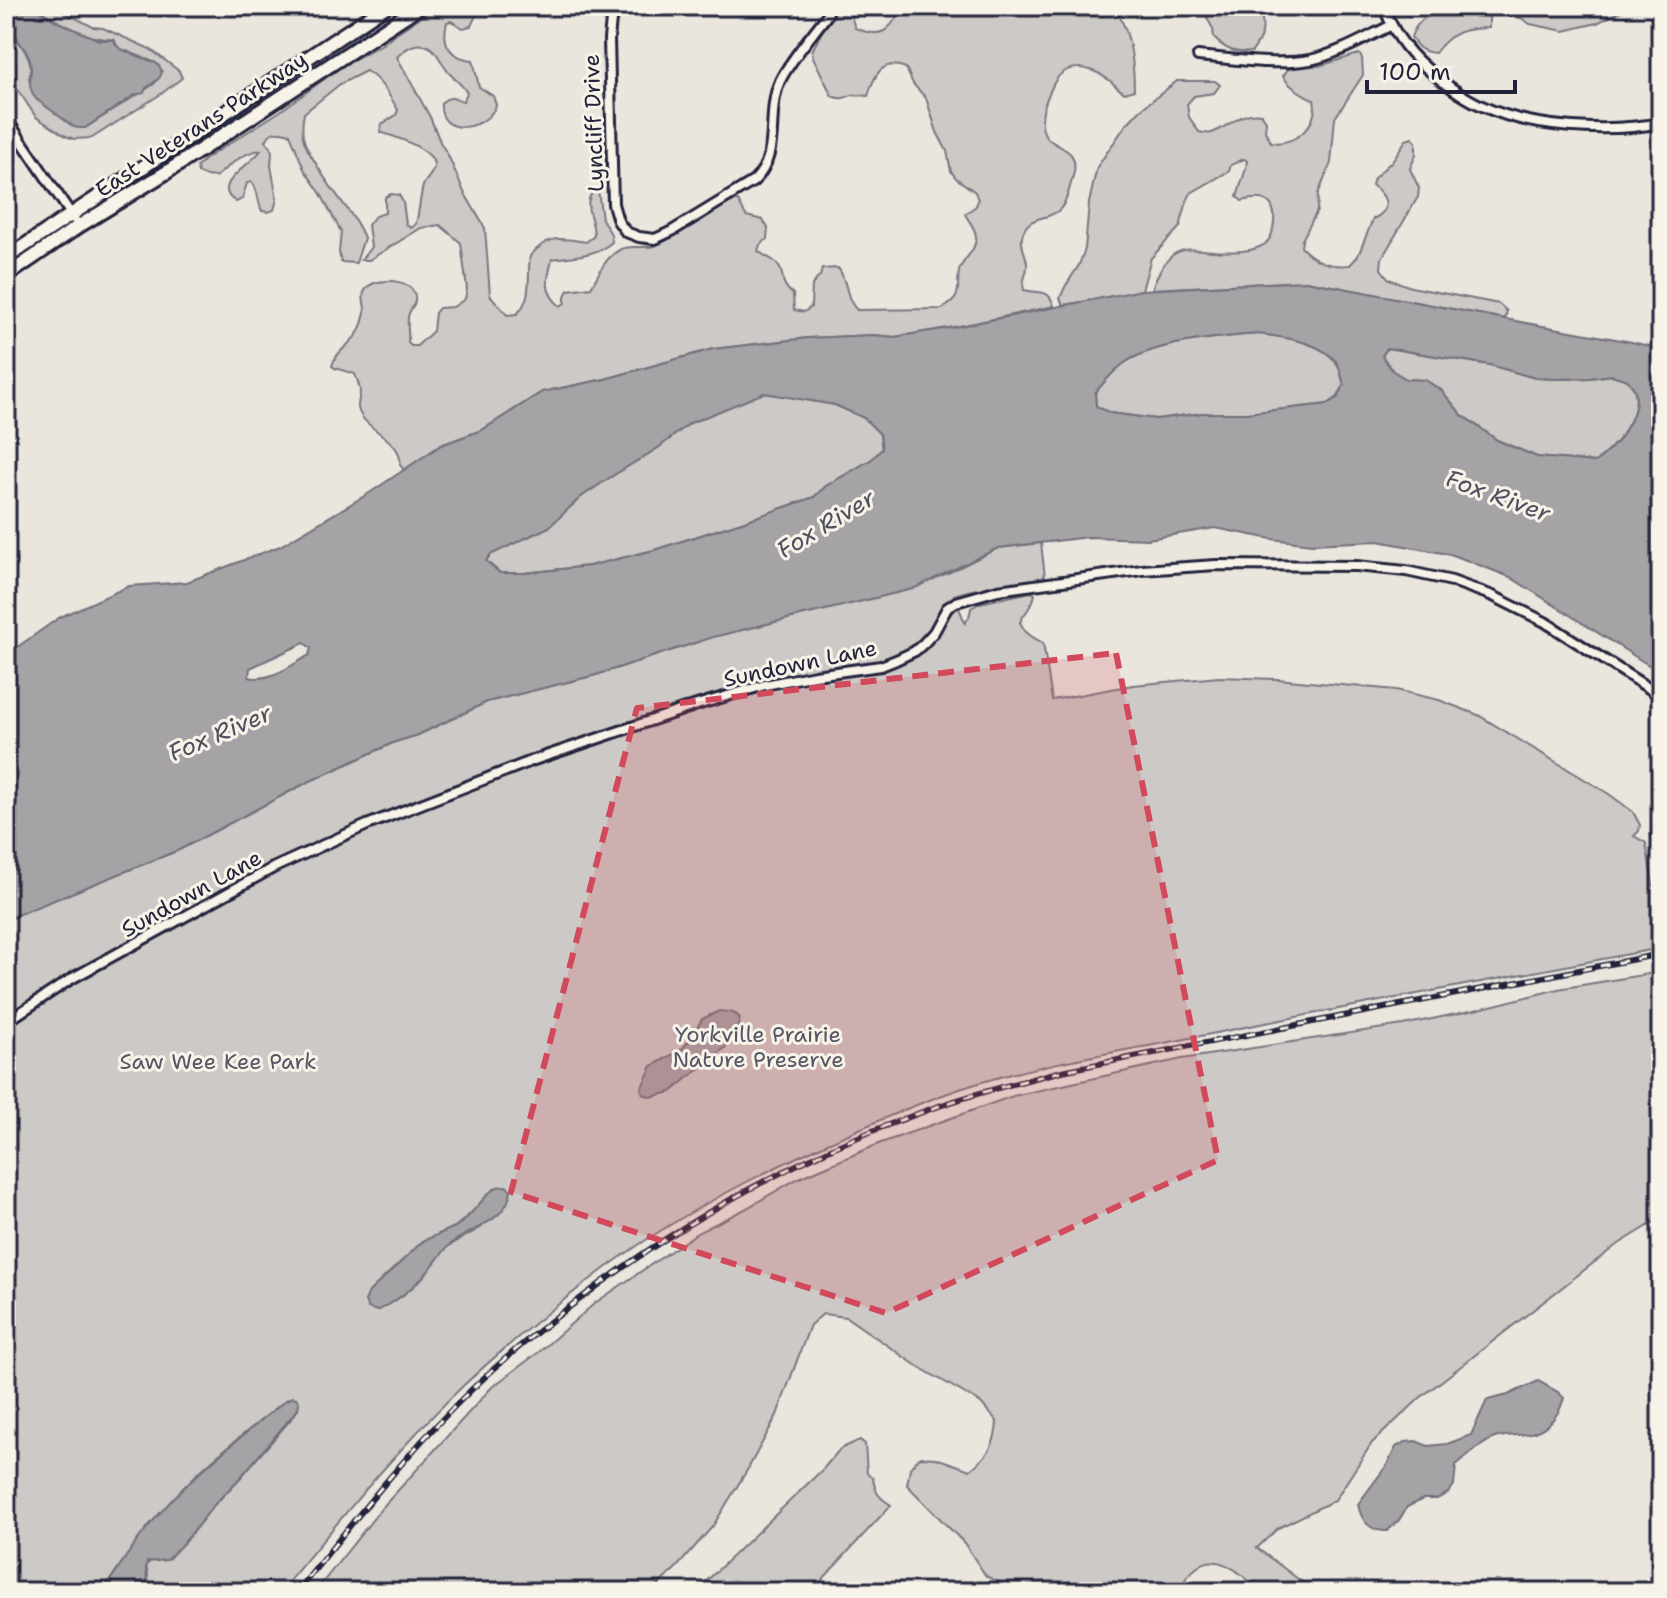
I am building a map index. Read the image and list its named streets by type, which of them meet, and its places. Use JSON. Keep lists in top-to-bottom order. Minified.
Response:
{"streets":{"main road":["East Veterans Parkway"],"street":["Lyncliff Drive","Sundown Lane"]},"water":["Fox River"],"parks":["Yorkville Prairie Nature Preserve","Saw Wee Kee Park"],"scale_bar":"100 m"}
